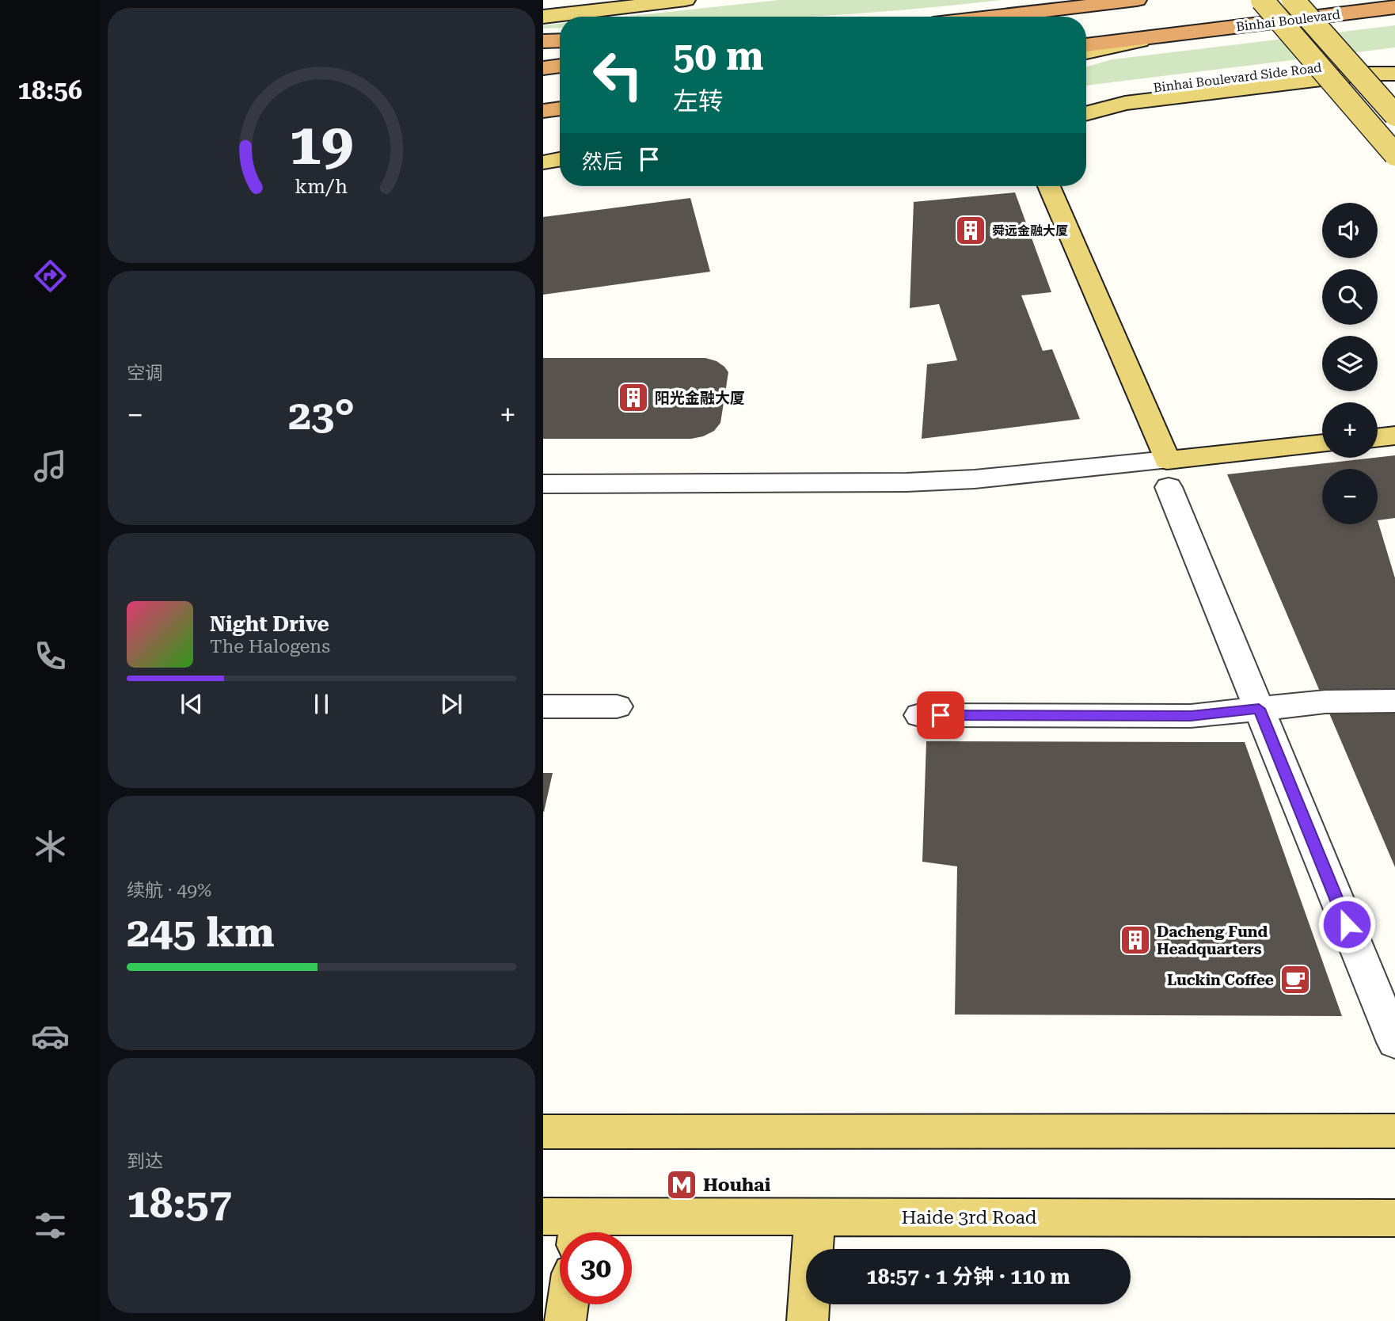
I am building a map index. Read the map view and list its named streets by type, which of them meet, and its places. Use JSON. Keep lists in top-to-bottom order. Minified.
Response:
{"streets":{"highway":["Binhai Boulevard"],"main road":["Binhai Boulevard Side Road","Haide 3rd Road"]},"places":{"building":["舜远金融大厦","阳光金融大厦","Dacheng Fund Headquarters"],"cafe":["Luckin Coffee"],"metro station":["Houhai"]},"page":{"tabs":"18:56","turn":["50 m","左转"],"then":"然后","map_buttons":["+","−"],"tile":["空调",["续航 · 49%","245 km"],["到达","18:57"]],"heat":["−","23°","+"],"song":["Night Drive","The Halogens"],"limit":"30","trip":"18:57 · 1 分钟 · 110 m","gauge":["19","km/h"]}}
